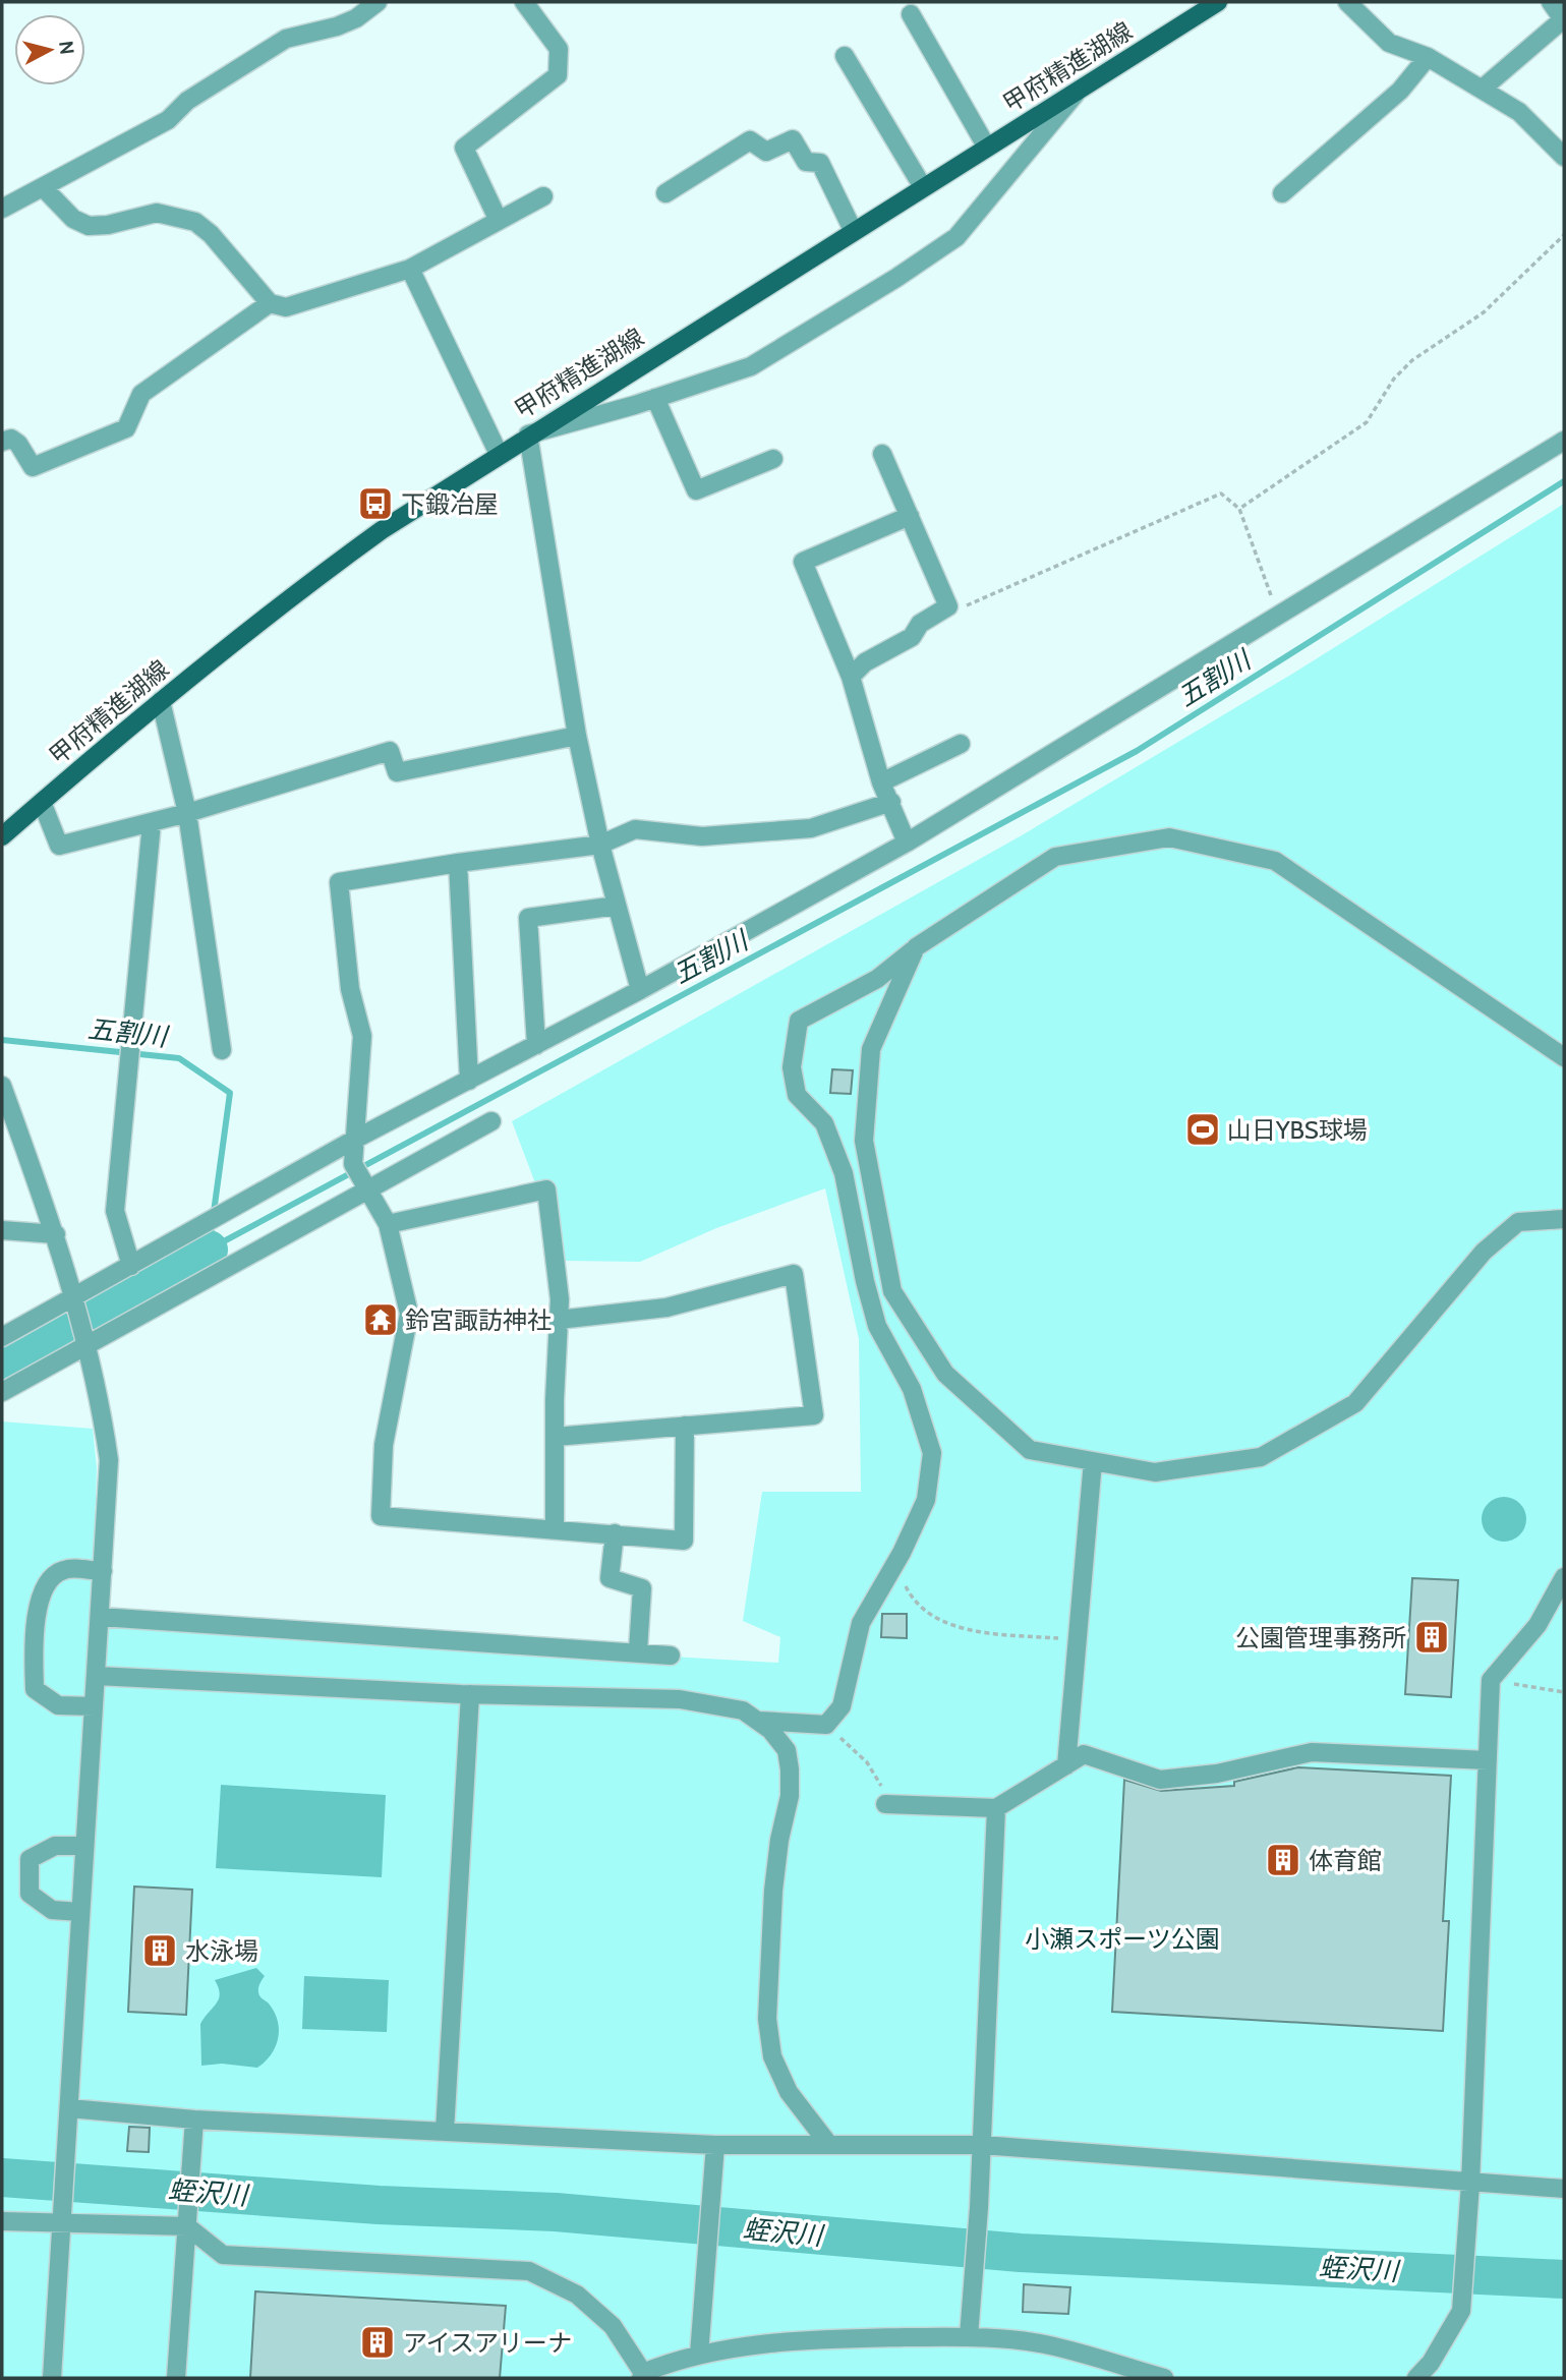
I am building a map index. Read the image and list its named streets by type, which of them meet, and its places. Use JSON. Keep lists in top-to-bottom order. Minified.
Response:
{"streets":{"main road":["甲府精進湖線"]},"water":["五割川","蛭沢川"],"parks":["小瀬スポーツ公園"],"places":{"bus stop":["下鍛冶屋"],"sports":["山日YBS球場"],"temple":["鈴宮諏訪神社"],"building":["公園管理事務所","体育館","水泳場","アイスアリーナ"]},"north":"right"}
